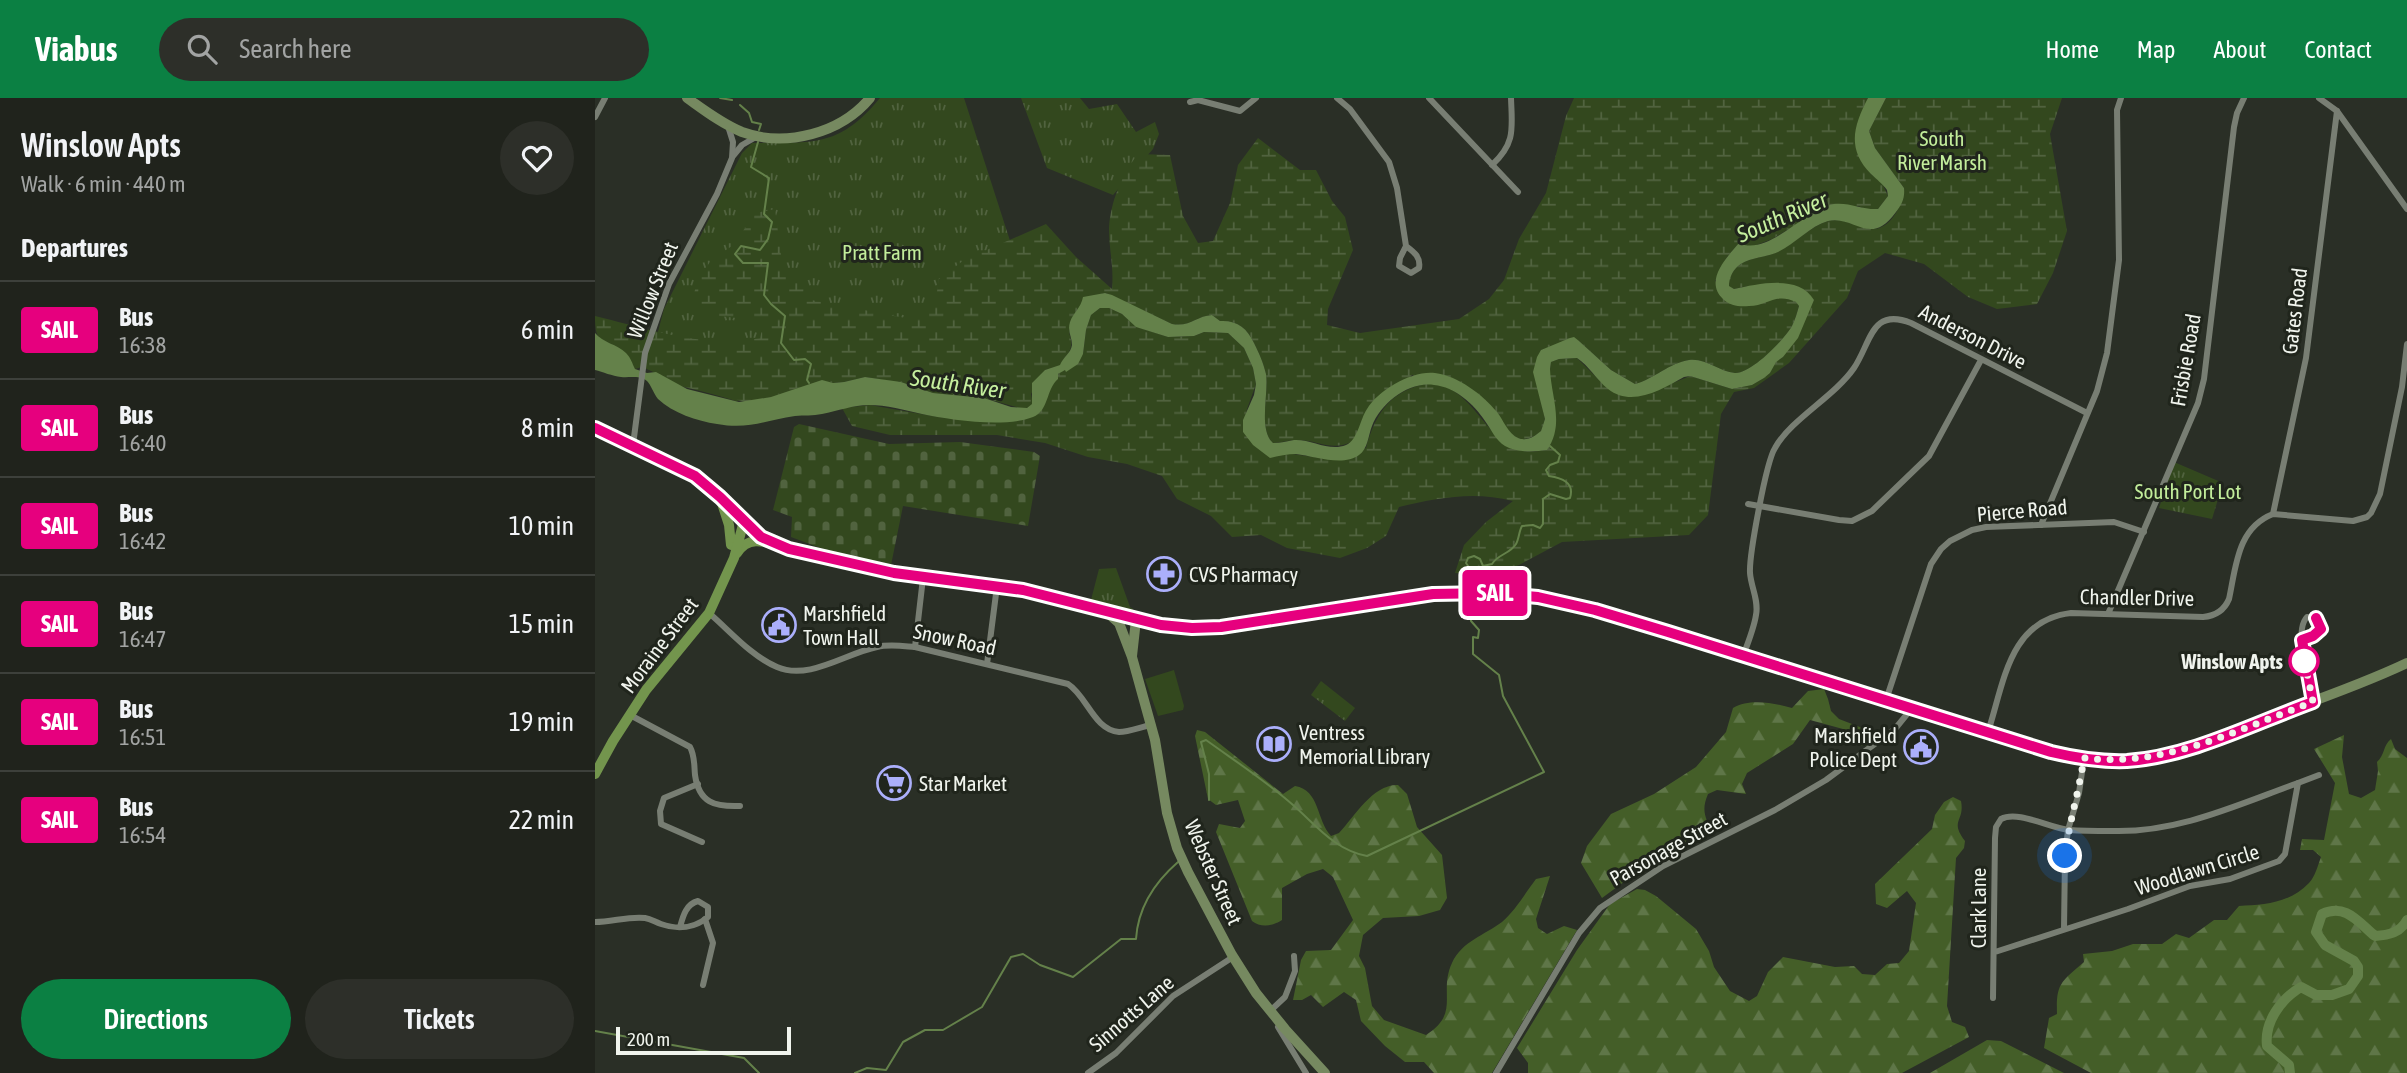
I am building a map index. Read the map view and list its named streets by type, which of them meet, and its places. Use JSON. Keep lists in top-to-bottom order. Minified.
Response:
{"streets":{"main road":["Moraine Street","Webster Street"],"street":["Willow Street","Gates Road","Anderson Drive","Frisbie Road","Pierce Road","Chandler Drive","Snow Road","Parsonage Street","Woodlawn Circle","Clark Lane","Sinnotts Lane"]},"crossings":[["Gates Road","Chandler Drive"],["Frisbie Road","Pierce Road"],["Frisbie Road","Chandler Drive"],["Snow Road","Moraine Street"],["Snow Road","Webster Street"],["Woodlawn Circle","Clark Lane"],["Webster Street","Sinnotts Lane"]],"water":["South River"],"parks":["South River Marsh","Pratt Farm","South Port Lot"],"places":{"pharmacy":["CVS Pharmacy"],"public building":["Marshfield Town Hall","Marshfield Police Dept"],"other":["Winslow Apts"],"library":["Ventress Memorial Library"],"supermarket":["Star Market"]},"lines":["bus line SAIL"],"scale_bar":"200 m","page":{"header":"Viabus","search":"Search here","nav":["Home","Map","About","Contact"],"heading":[["Winslow Apts","Walk · 6 min · 440 m"],"Departures"],"on_map":"SAIL","list":[{"mark":"SAIL","name":"Bus","note":"16:38","value":"6 min"},{"mark":"SAIL","name":"Bus","note":"16:40","value":"8 min"},{"mark":"SAIL","name":"Bus","note":"16:42","value":"10 min"},{"mark":"SAIL","name":"Bus","note":"16:47","value":"15 min"},{"mark":"SAIL","name":"Bus","note":"16:51","value":"19 min"},{"mark":"SAIL","name":"Bus","note":"16:54","value":"22 min"}],"buttons":["Directions","Tickets"],"scale":"200 m"}}
